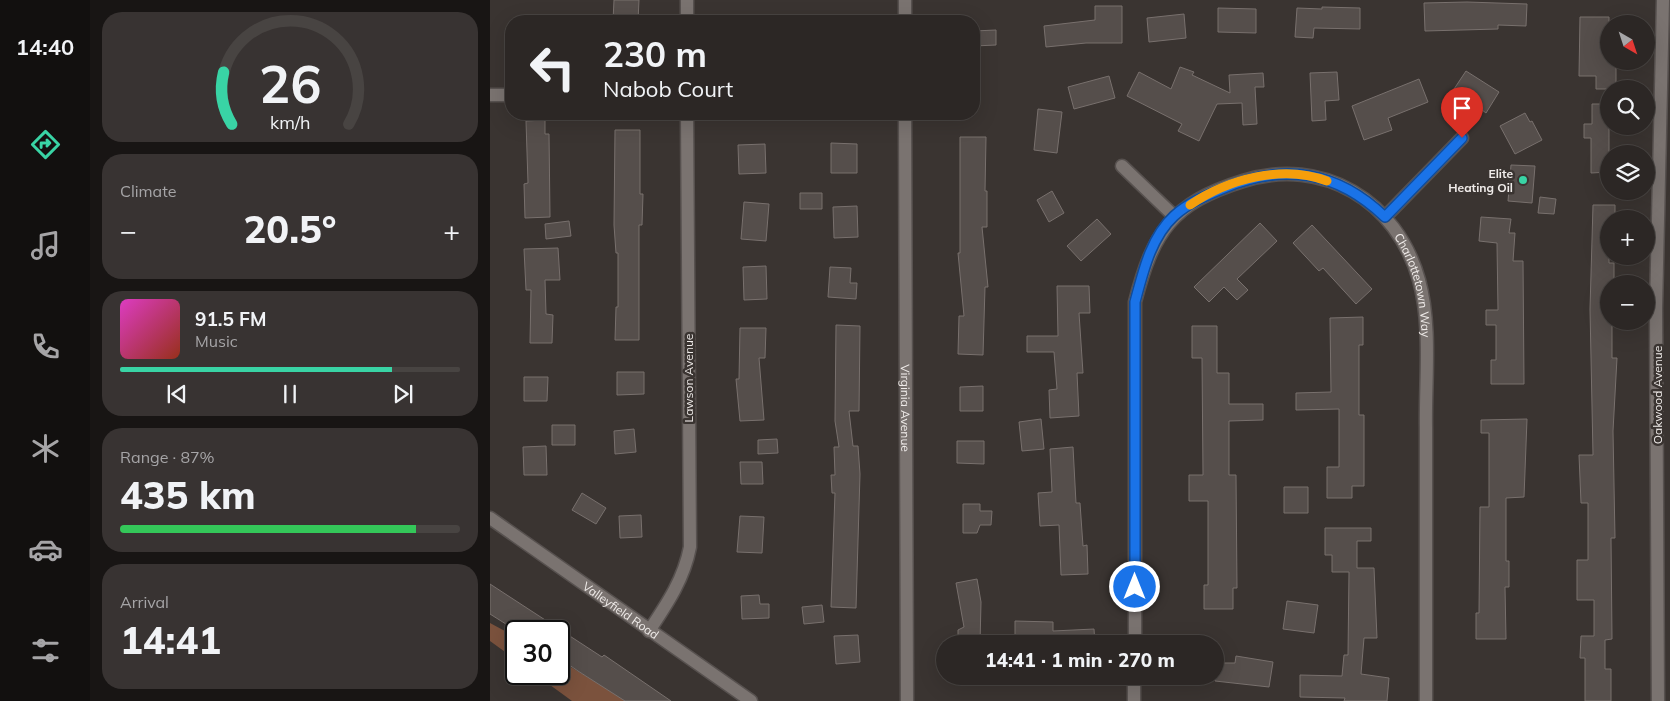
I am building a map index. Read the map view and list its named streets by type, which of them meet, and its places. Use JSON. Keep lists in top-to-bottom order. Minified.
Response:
{"streets":{"street":["Charlottetown Way","Lawson Avenue","Oakwood Avenue","Virginia Avenue","Valleyfield Road"]},"crossings":[["Lawson Avenue","Valleyfield Road"]],"places":["Elite Heating Oil"],"north":"bottom right","page":{"tabs":"14:40","map_buttons":["+","−"],"turn":["230 m","Nabob Court"],"tile":["Climate",["Range · 87%","435 km"],["Arrival","14:41"]],"heat":["−","20.5°","+"],"song":["91.5 FM","Music"],"limit":"30","trip":"14:41 · 1 min · 270 m","gauge":["26","km/h"]}}
